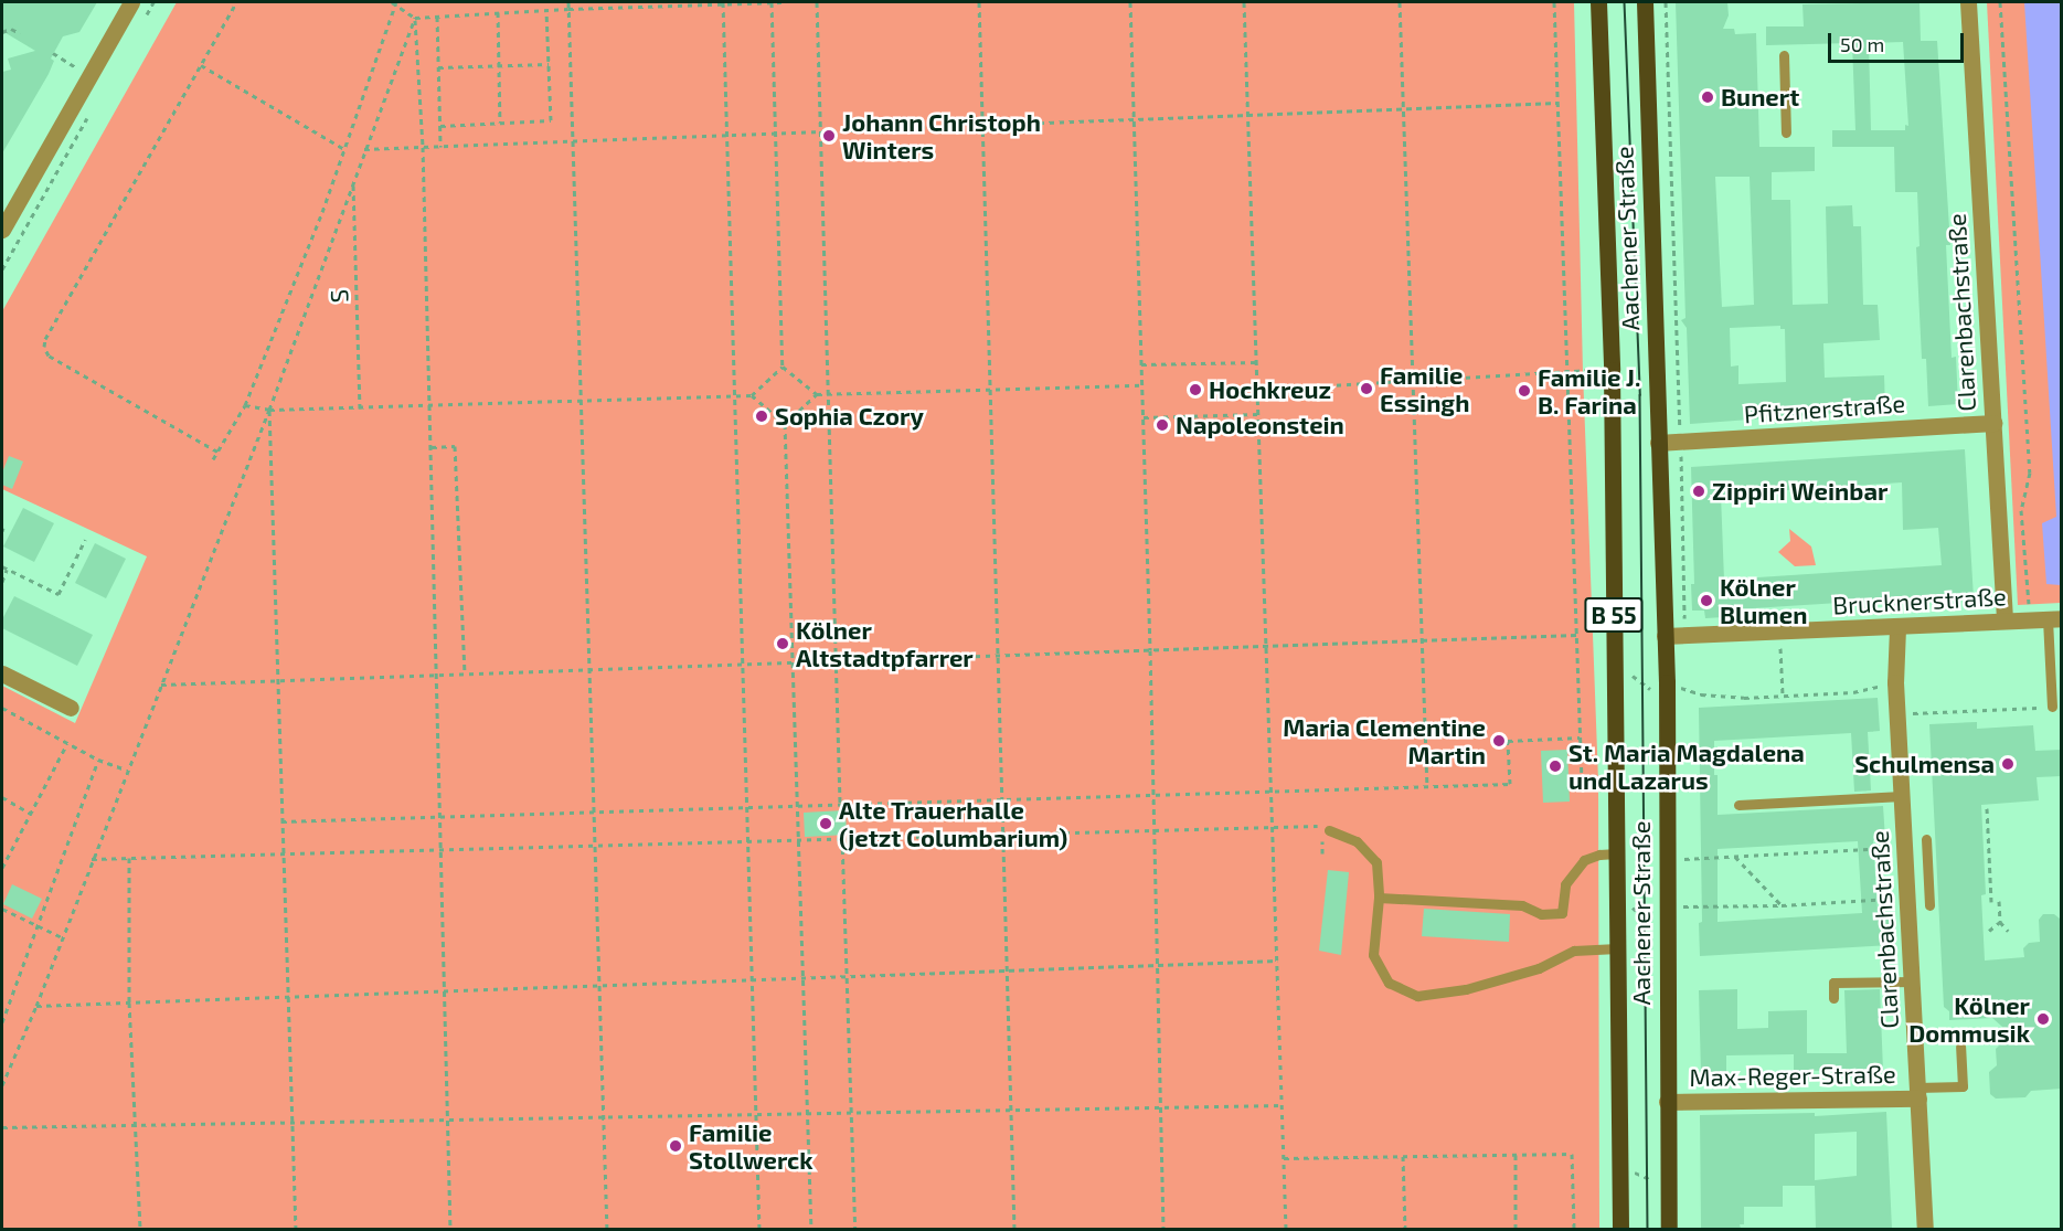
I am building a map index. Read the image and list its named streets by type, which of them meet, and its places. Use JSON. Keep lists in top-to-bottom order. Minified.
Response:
{"streets":{"main road":["Aachener Straße","B 55"],"street":["Clarenbachstraße","Pfitznerstraße","Brucknerstraße","Max-Reger-Straße"],"path":["S"]},"crossings":[["Aachener Straße","Pfitznerstraße"],["Aachener Straße","Brucknerstraße"],["Aachener Straße","Max-Reger-Straße"],["Clarenbachstraße","Pfitznerstraße"],["Clarenbachstraße","Brucknerstraße"],["Clarenbachstraße","Max-Reger-Straße"]],"places":["Bunert","Johann Christoph Winters","Familie Essingh","Hochkreuz","Familie J. B. Farina","Sophia Czory","Napoleonstein","Zippiri Weinbar","Kölner Blumen","Kölner Altstadtpfarrer","Maria Clementine Martin","Schulmensa","St. Maria Magdalena und Lazarus","Alte Trauerhalle (jetzt Columbarium)","Kölner Dommusik","Familie Stollwerck"],"scale_bar":"50 m"}
